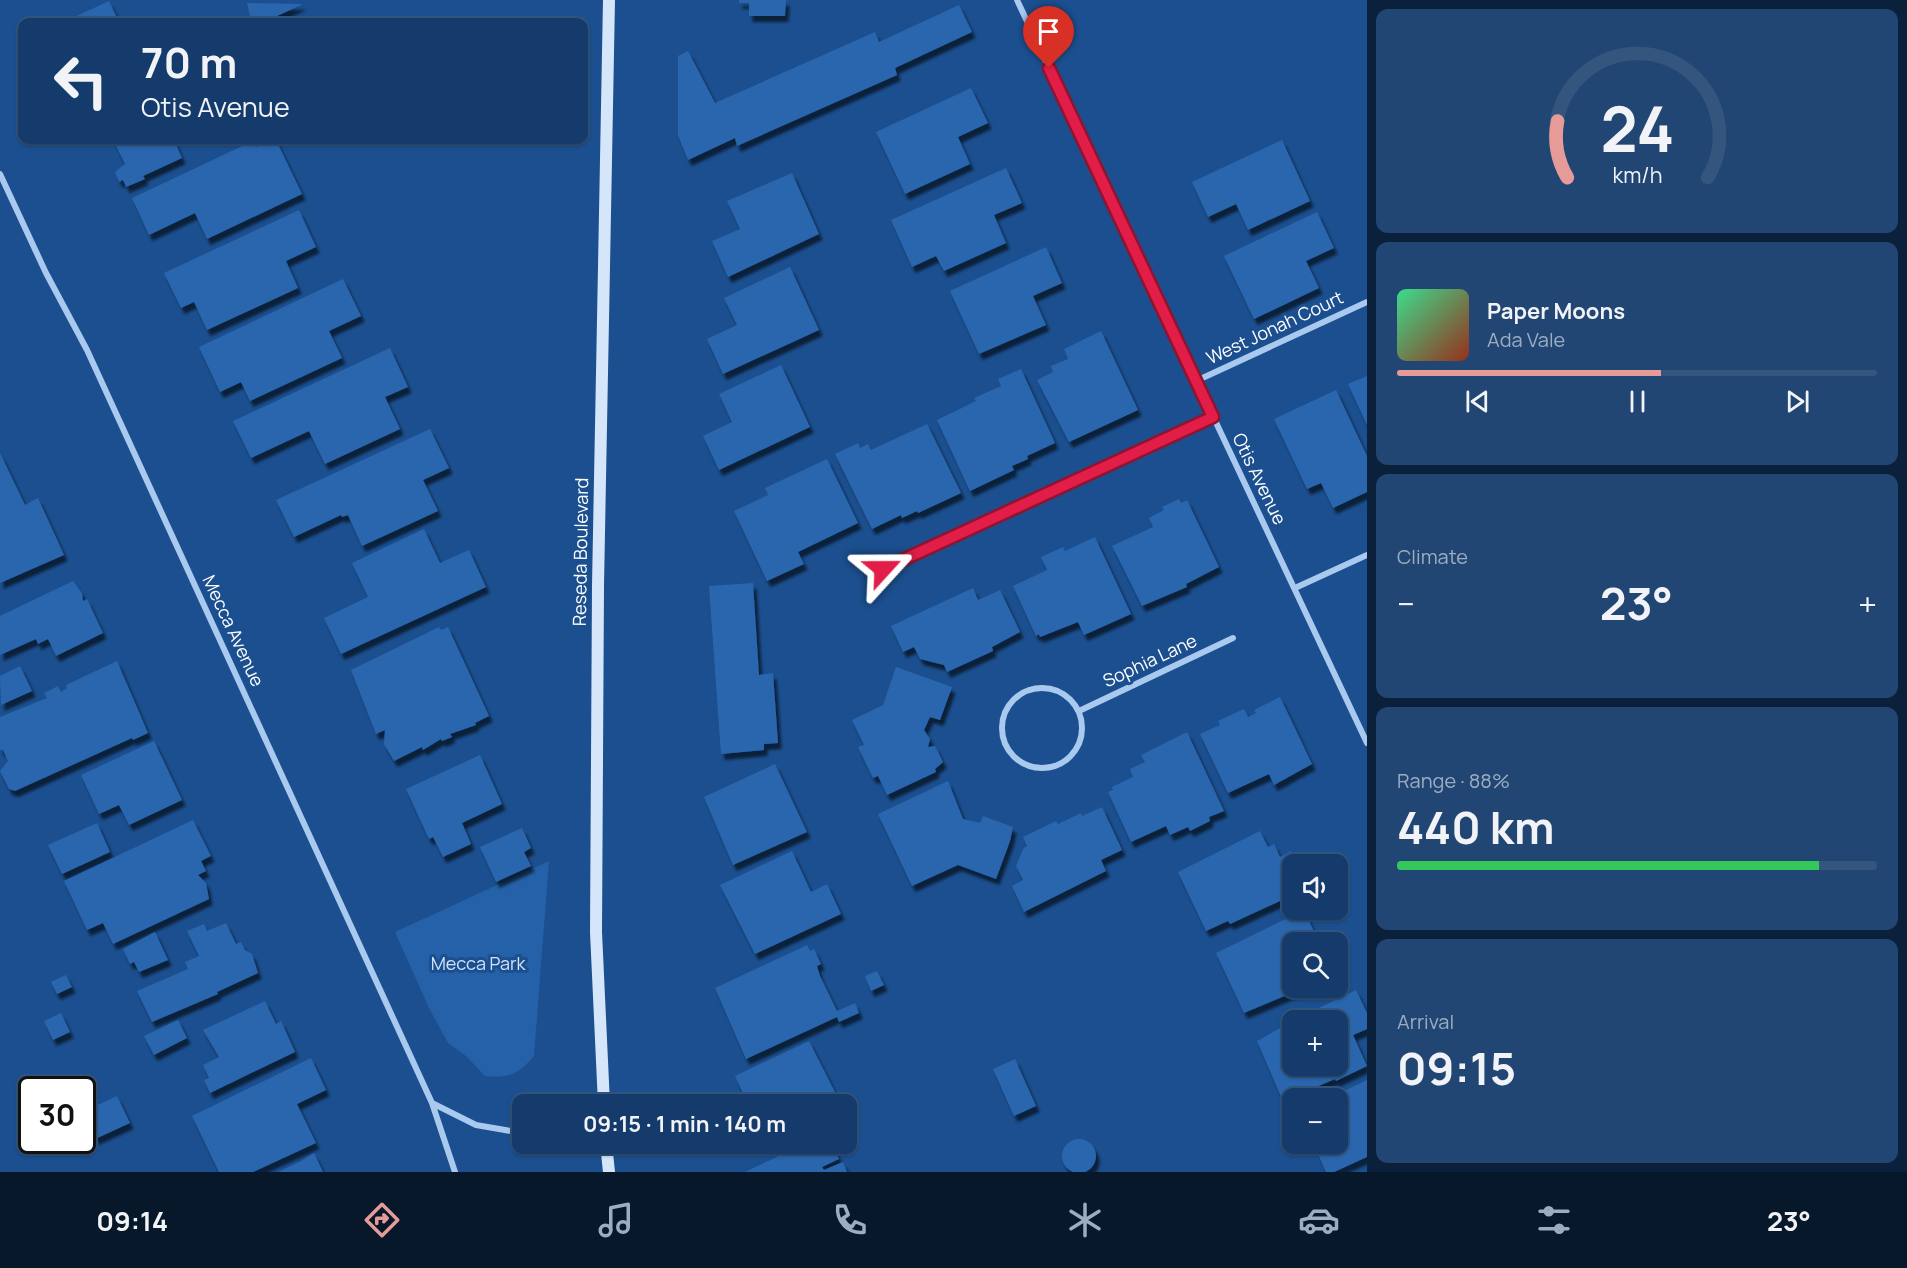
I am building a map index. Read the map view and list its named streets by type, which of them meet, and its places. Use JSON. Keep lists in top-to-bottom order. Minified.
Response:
{"streets":{"main road":["Reseda Boulevard"],"street":["West Jonah Court","Otis Avenue","Mecca Avenue","Sophia Lane"]},"crossings":[["West Jonah Court","Otis Avenue"]],"parks":["Mecca Park"],"page":{"turn":["70 m","Otis Avenue"],"song":["Paper Moons","Ada Vale"],"tile":["Climate",["Range · 88%","440 km"],["Arrival","09:15"]],"heat":["−","23°","+"],"map_buttons":["+","−"],"limit":"30","trip":"09:15 · 1 min · 140 m","tabs":["09:14","23°"],"gauge":["24","km/h"]}}
